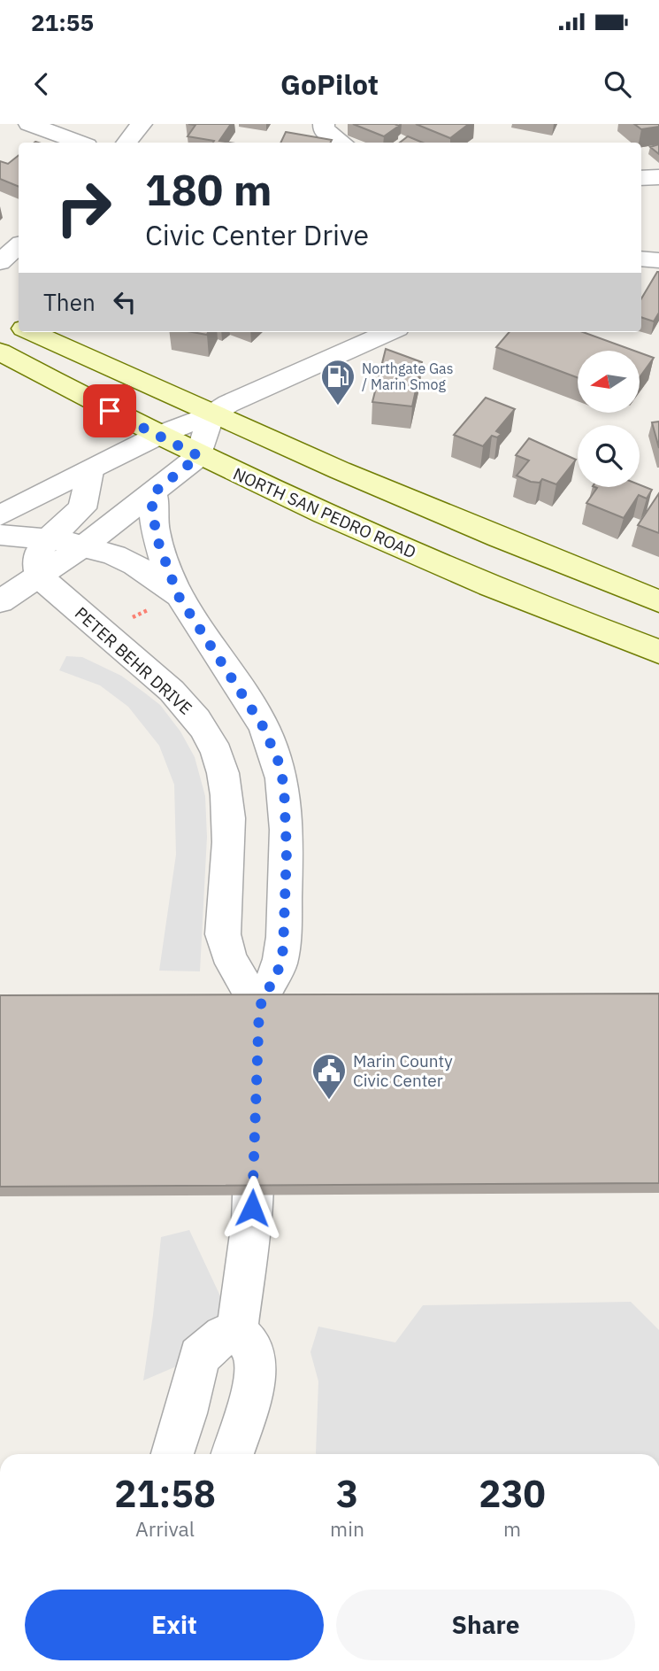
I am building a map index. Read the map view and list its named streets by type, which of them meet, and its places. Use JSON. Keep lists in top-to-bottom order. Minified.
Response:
{"streets":{"main road":["NORTH SAN PEDRO ROAD"],"street":["PETER BEHR DRIVE"]},"places":{"fuel station":["Northgate Gas / Marin Smog"],"public building":["Marin County Civic Center"]},"north":"left","page":{"status":"21:55","header":"GoPilot","turn":["180 m","Civic Center Drive"],"then":"Then","eta":["21:58","Arrival","3","min","230","m"],"buttons":["Exit","Share"]}}
